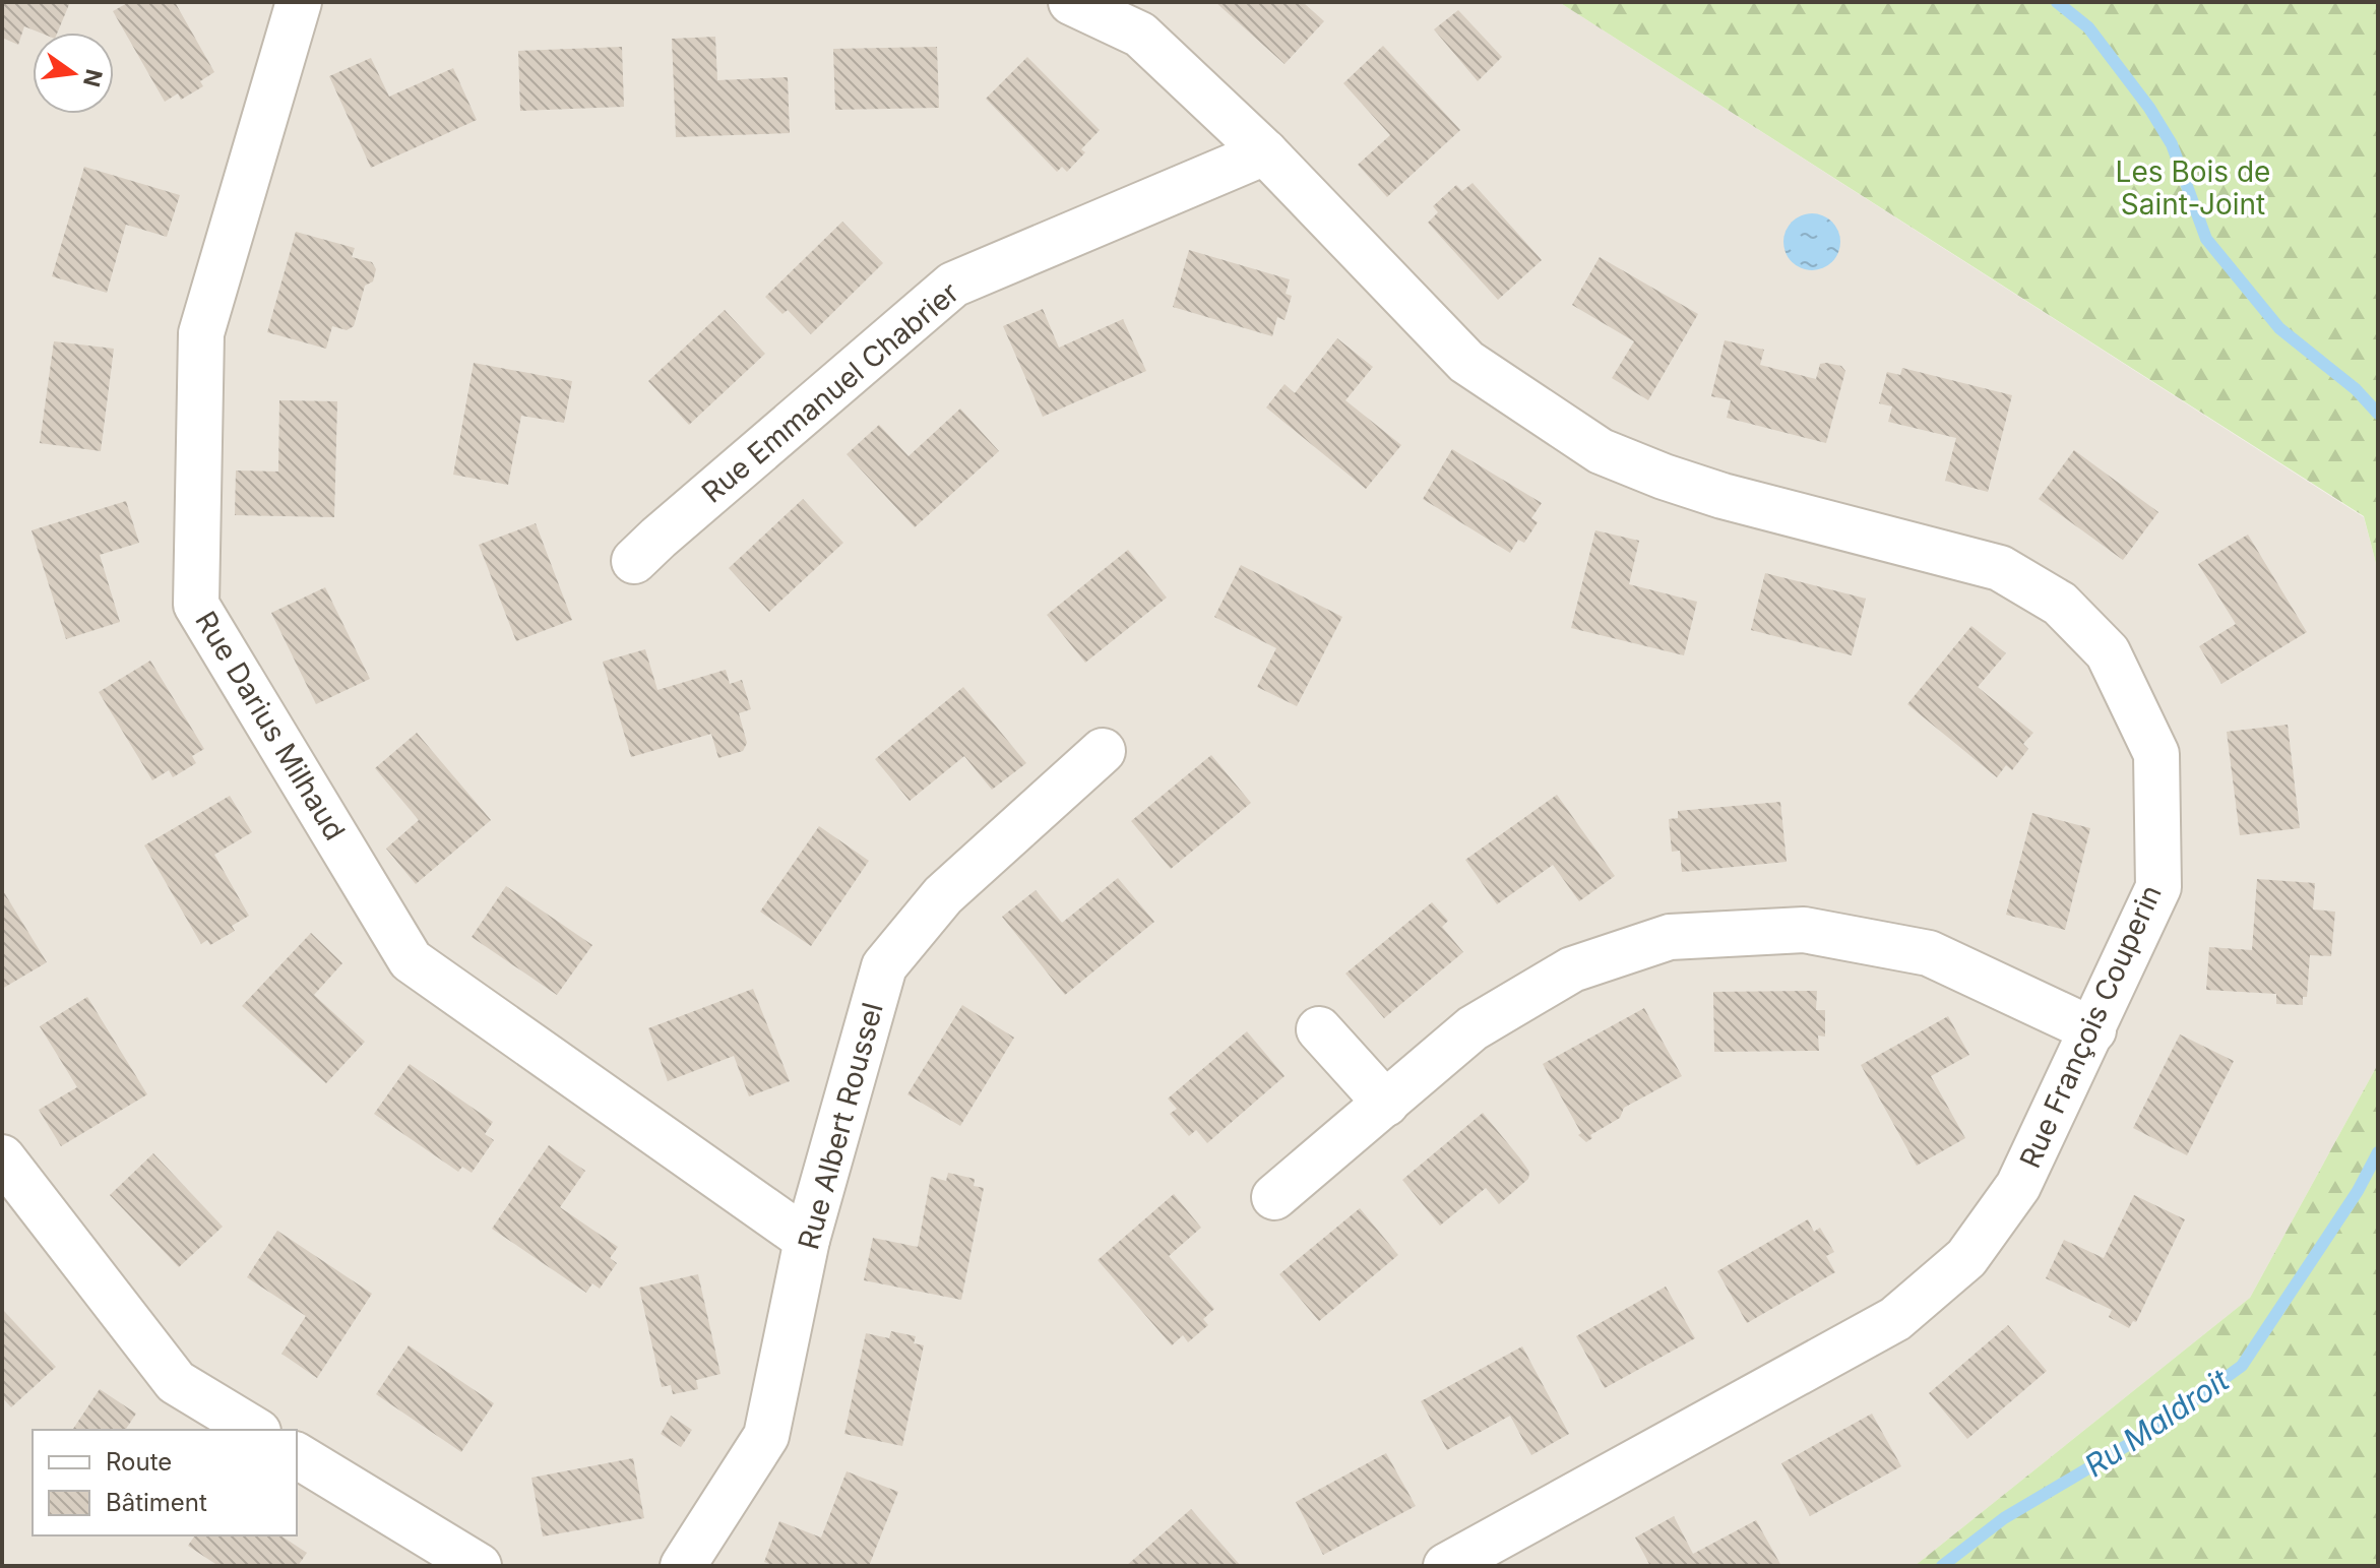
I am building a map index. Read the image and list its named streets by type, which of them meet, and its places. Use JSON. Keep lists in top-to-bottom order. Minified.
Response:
{"streets":{"street":["Rue Emmanuel Chabrier","Rue Darius Milhaud","Rue François Couperin","Rue Albert Roussel"]},"crossings":[["Rue Emmanuel Chabrier","Rue François Couperin"],["Rue Darius Milhaud","Rue Albert Roussel"]],"water":["Ru Maldroit"],"parks":["Les Bois de Saint-Joint"],"legend":["Route","Bâtiment"],"north":"right"}
